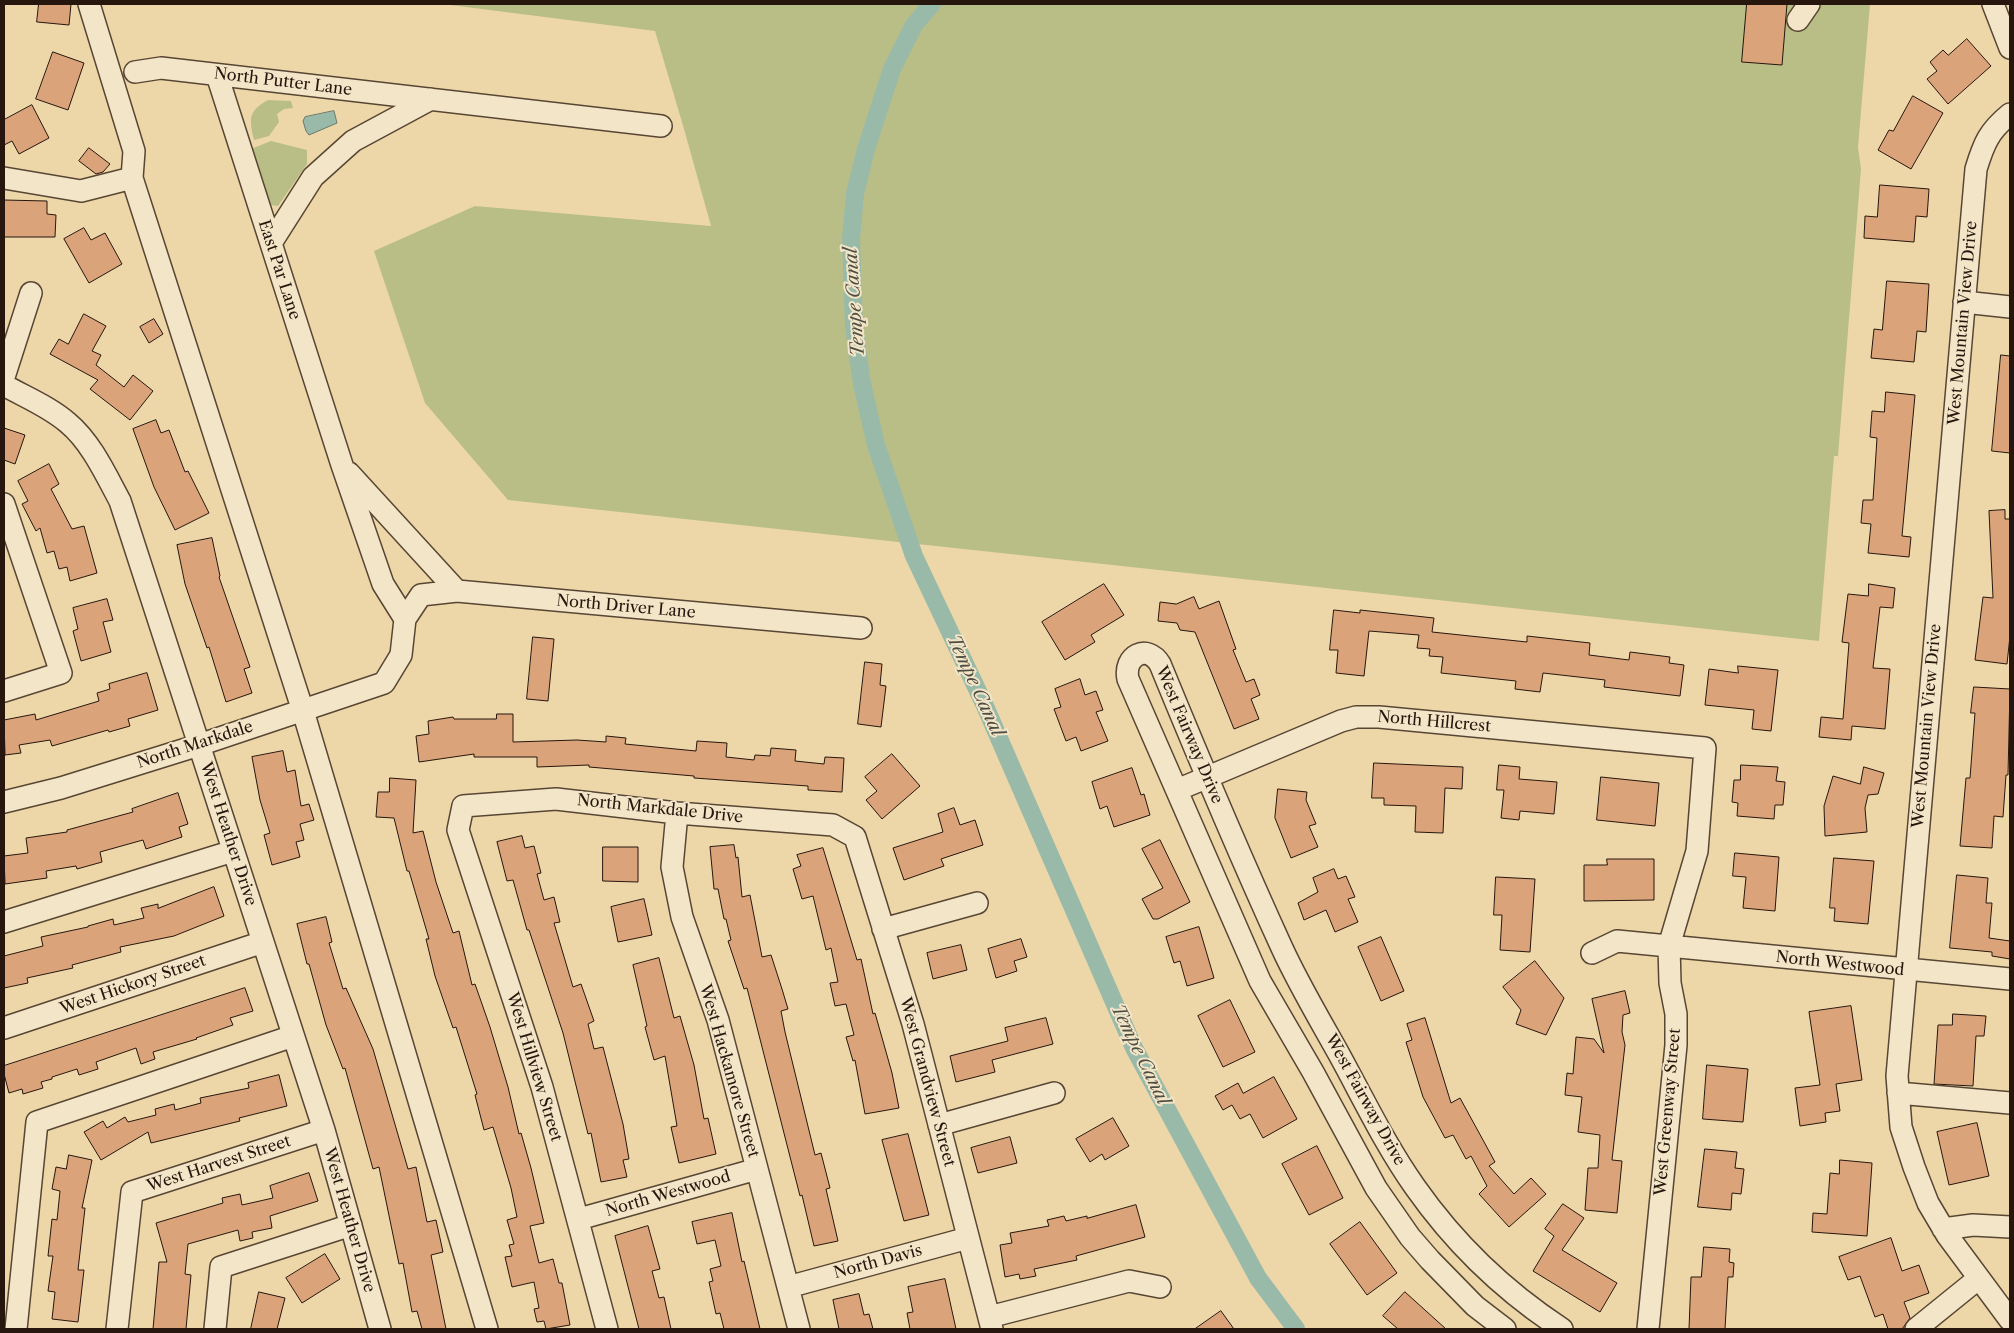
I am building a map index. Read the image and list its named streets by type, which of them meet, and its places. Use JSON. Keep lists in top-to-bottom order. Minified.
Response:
{"streets":{"street":["North Putter Lane","East Par Lane","West Mountain View Drive","North Driver Lane","North Hillcrest","West Fairway Drive","North Markdale","North Markdale Drive","West Heather Drive","North Westwood","West Hickory Street","West Hillview Street","West Hackamore Street","West Grandview Street","West Greenway Street","West Harvest Street","North Davis"]},"crossings":[["North Putter Lane","East Par Lane"],["East Par Lane","North Driver Lane"],["East Par Lane","North Markdale"],["West Mountain View Drive","North Westwood"],["North Driver Lane","North Markdale"],["North Hillcrest","West Fairway Drive"],["North Hillcrest","West Greenway Street"],["North Markdale","West Heather Drive"],["North Markdale Drive","West Hillview Street"],["North Markdale Drive","West Hackamore Street"],["North Markdale Drive","West Grandview Street"],["West Heather Drive","West Hickory Street"],["West Heather Drive","West Harvest Street"],["North Westwood","West Hillview Street"],["North Westwood","West Hackamore Street"],["North Westwood","West Greenway Street"],["West Hackamore Street","North Davis"],["West Grandview Street","North Davis"]],"water":["Tempe Canal"]}
